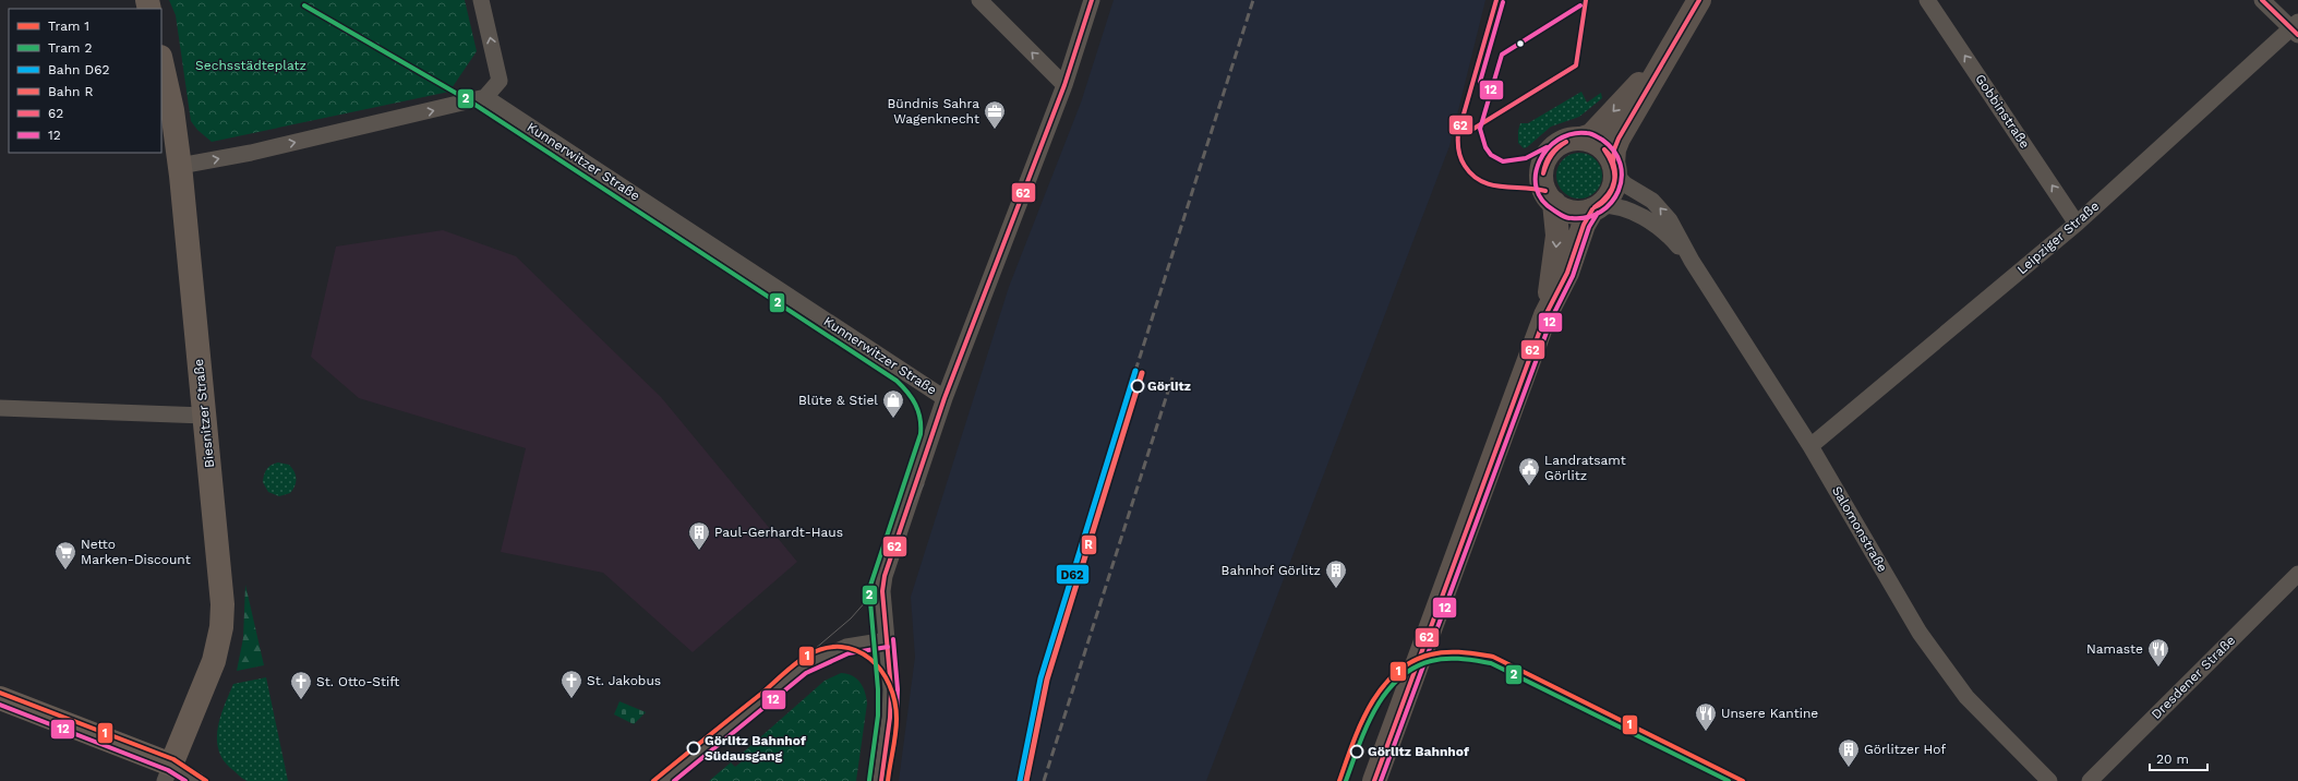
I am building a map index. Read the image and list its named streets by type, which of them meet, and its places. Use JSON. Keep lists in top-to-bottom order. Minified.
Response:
{"streets":{"main road":["Biesnitzer Straße"],"street":["Gobbinstraße","Kunnerwitzer Straße","Leipziger Straße","Salomonstraße","Dresdener Straße"]},"crossings":[["Gobbinstraße","Leipziger Straße"],["Leipziger Straße","Salomonstraße"]],"one_way":["Gobbinstraße"],"parks":["Sechsstädteplatz"],"places":{"office":["Bündnis Sahra Wagenknecht"],"other":["Görlitz","Görlitz Bahnhof Südausgang","Görlitz Bahnhof"],"shop":["Blüte & Stiel"],"public building":["Landratsamt Görlitz"],"building":["Paul-Gerhardt-Haus","Bahnhof Görlitz","Görlitzer Hof"],"supermarket":["Netto Marken-Discount"],"restaurant":["Namaste","Unsere Kantine"],"church":["St. Jakobus","St. Otto-Stift"]},"lines":["transit line 62","transit line 12","tram line 2","rail line D62","rail line R","tram line 1"],"legend":["Tram 1","Tram 2","Bahn D62","Bahn R","62","12"],"scale_bar":"20 m"}
